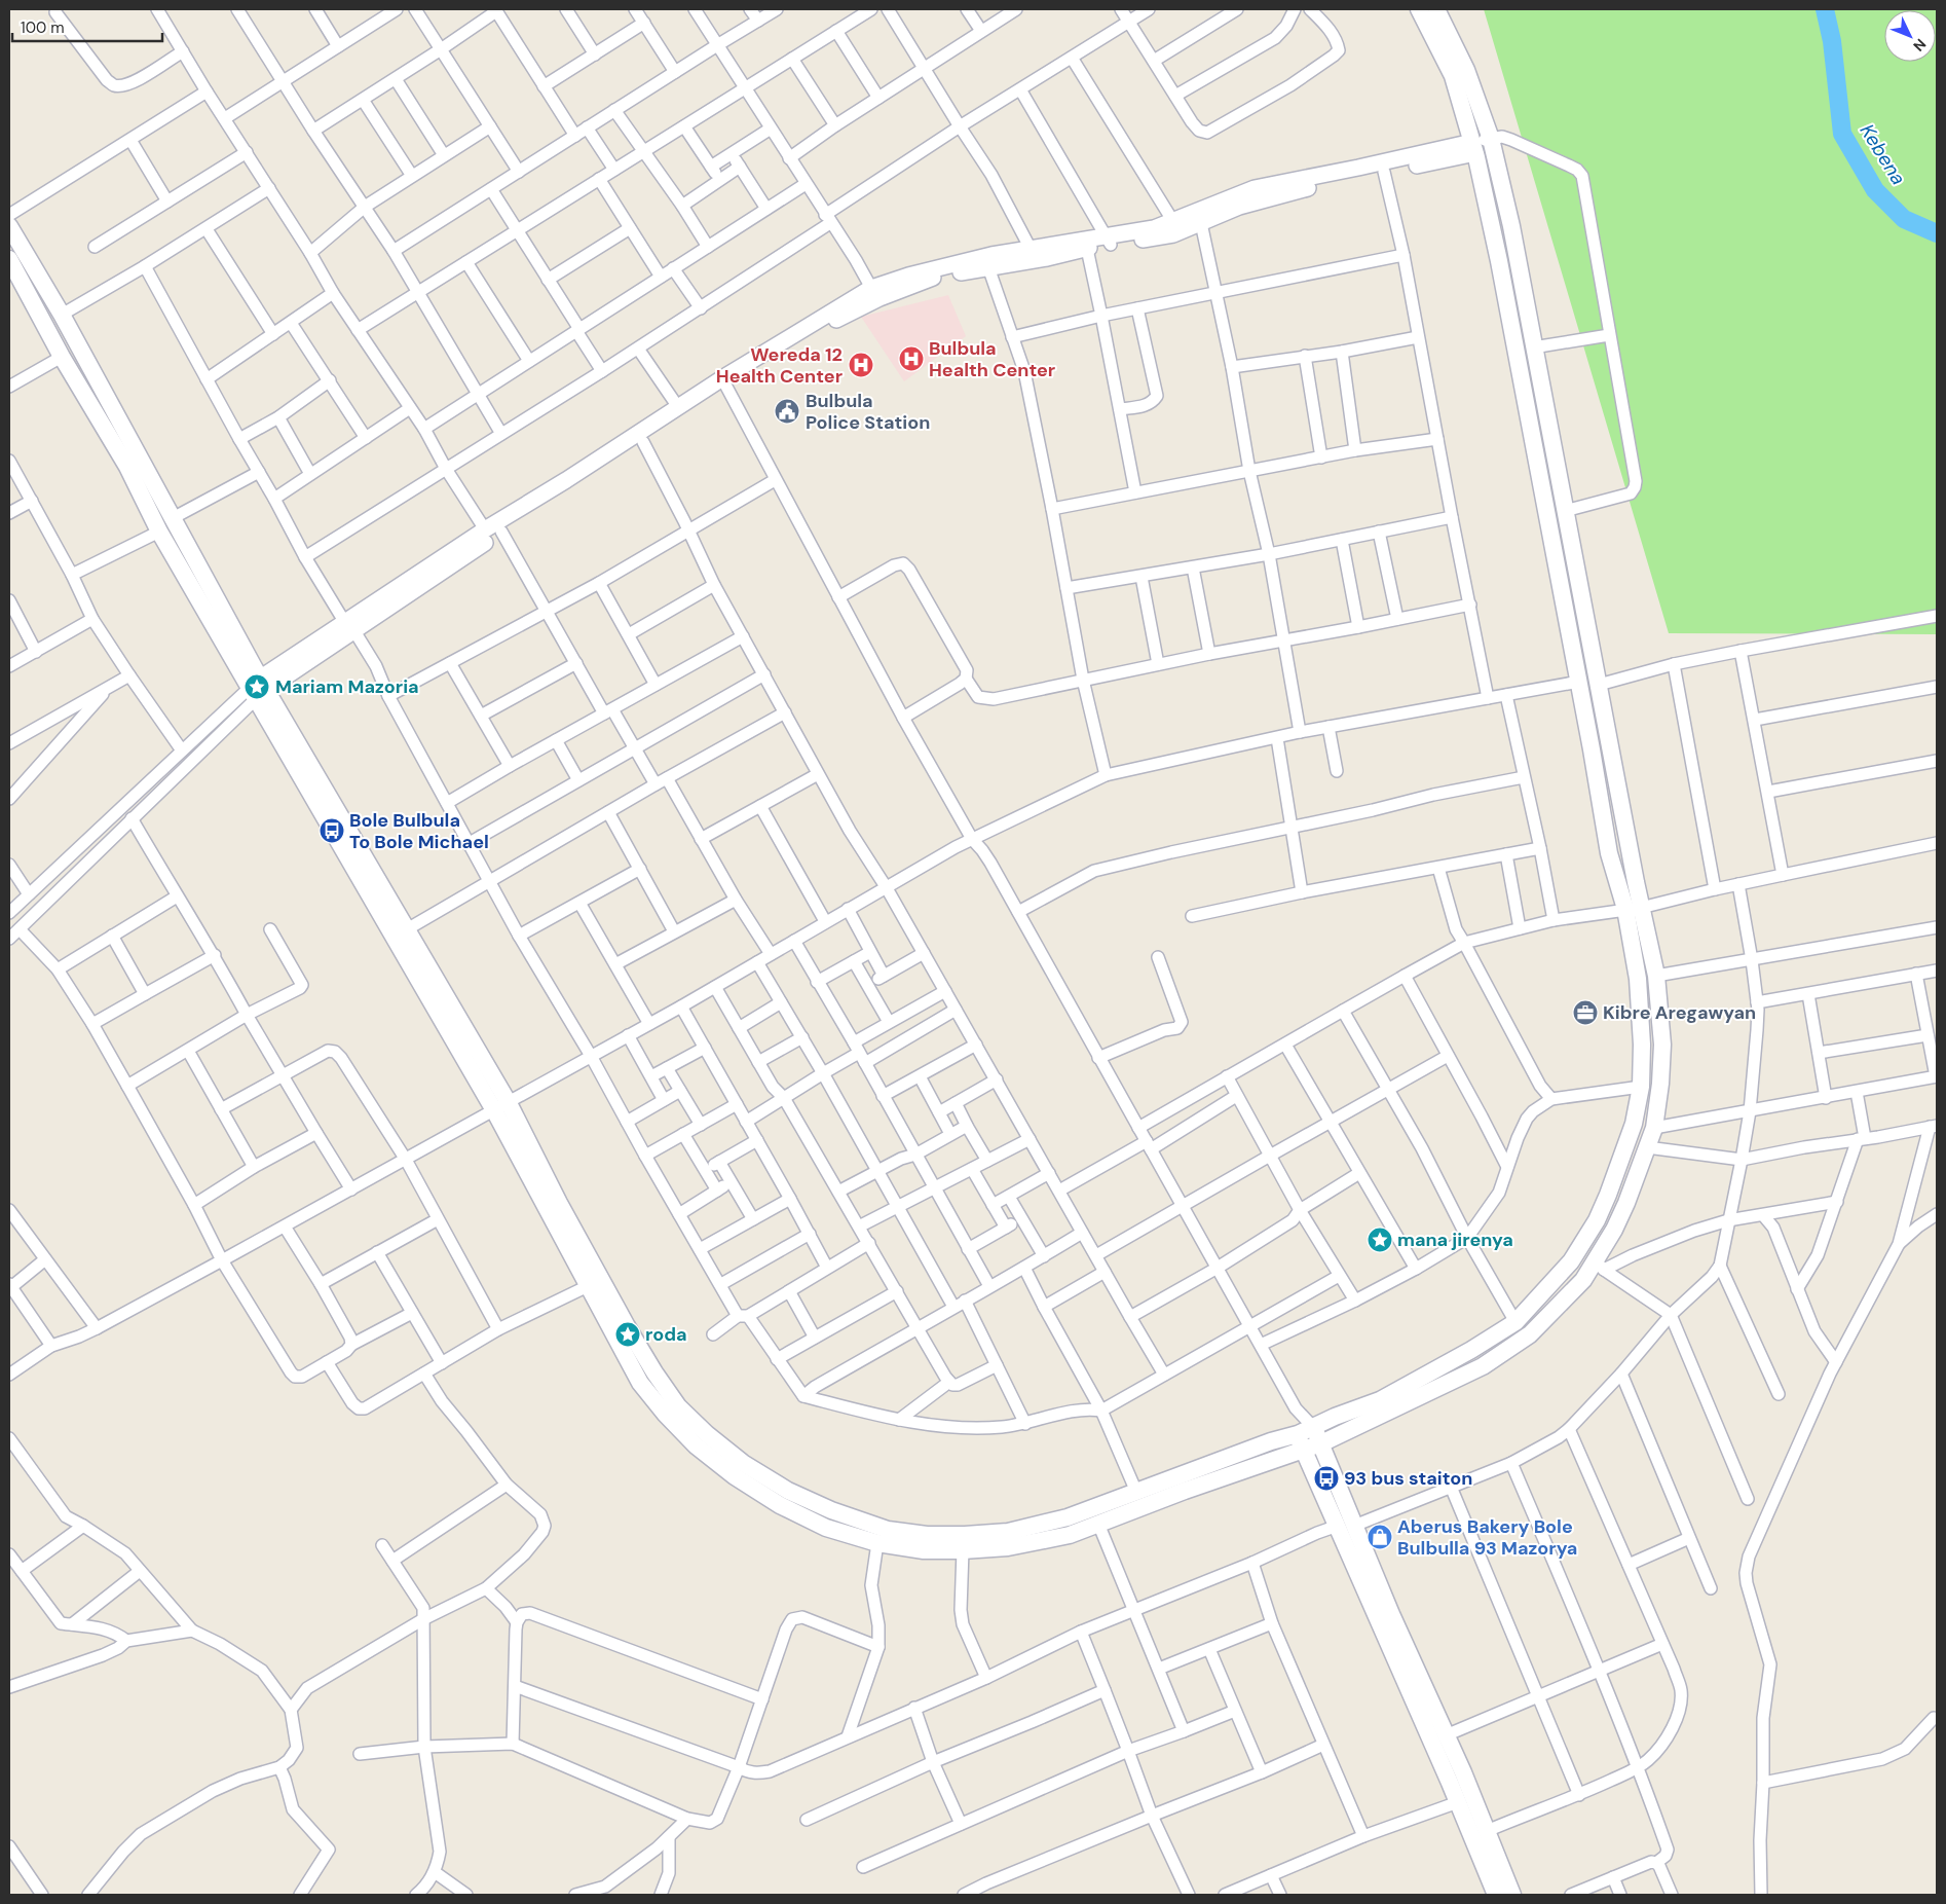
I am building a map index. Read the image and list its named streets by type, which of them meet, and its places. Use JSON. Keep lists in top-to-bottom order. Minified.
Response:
{"water":["Kebena"],"places":{"hospital":["Bulbula Health Center","Wereda 12 Health Center"],"public building":["Bulbula Police Station"],"place":["Mariam Mazoria","mana jirenya","roda"],"bus stop":["Bole Bulbula To Bole Michael","93 bus staiton"],"office":["Kibre Aregawyan"],"shop":["Aberus Bakery Bole Bulbulla 93 Mazorya"]},"scale_bar":"100 m","north":"bottom right"}
